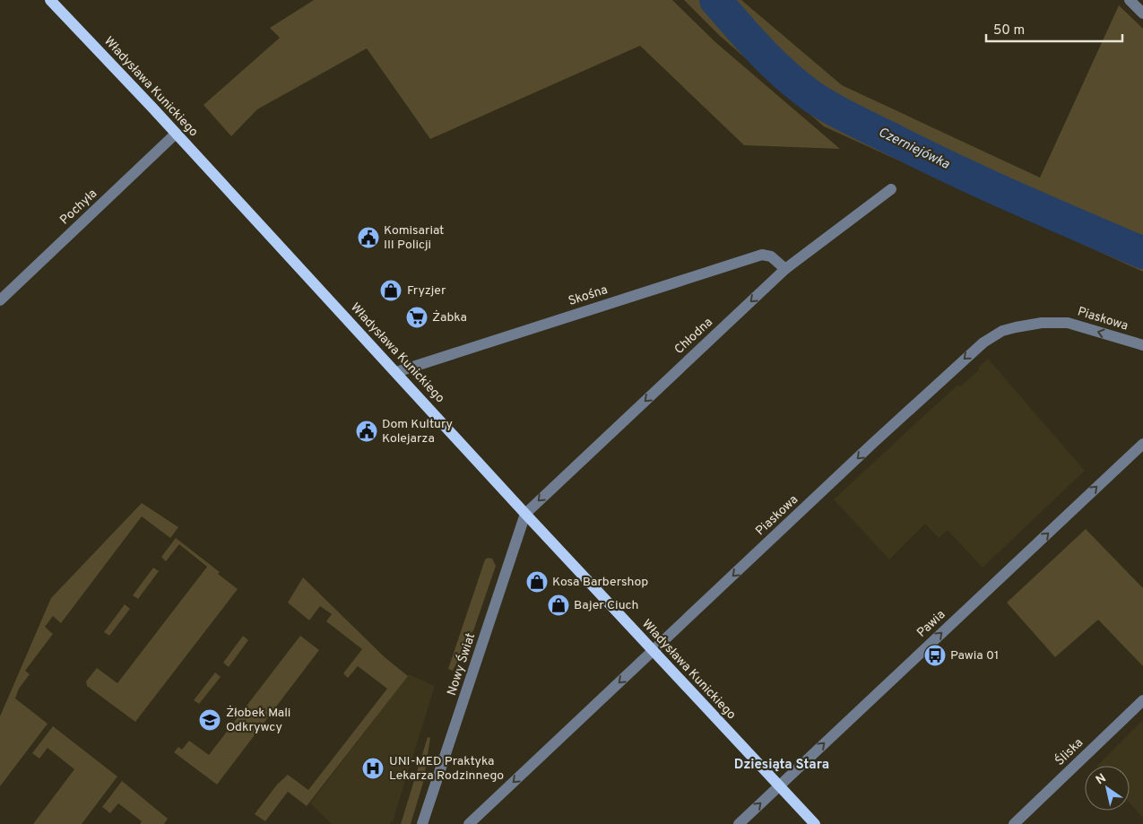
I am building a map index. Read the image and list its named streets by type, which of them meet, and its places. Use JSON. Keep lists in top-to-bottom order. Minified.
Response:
{"streets":{"main road":["Władysława Kunickiego"],"street":["Pochyła","Skośna","Piaskowa","Chłodna","Pawia","Nowy Świat","Śliska"]},"crossings":[["Władysława Kunickiego","Pochyła"],["Władysława Kunickiego","Skośna"],["Władysława Kunickiego","Piaskowa"],["Władysława Kunickiego","Chłodna"],["Władysława Kunickiego","Pawia"],["Władysława Kunickiego","Nowy Świat"],["Skośna","Chłodna"],["Chłodna","Nowy Świat"]],"one_way":["Piaskowa","Chłodna","Pawia"],"districts":["Dziesiąta Stara"],"water":["Czerniejówka"],"places":{"public building":["Komisariat III Policji","Dom Kultury Kolejarza"],"shop":["Fryzjer","Kosa Barbershop","Bajer Ciuch"],"supermarket":["Żabka"],"bus stop":["Pawia 01"],"school or university":["Żłobek Mali Odkrywcy"],"hospital":["UNI-MED Praktyka Lekarza Rodzinnego"]},"scale_bar":"50 m","north":"top left"}
